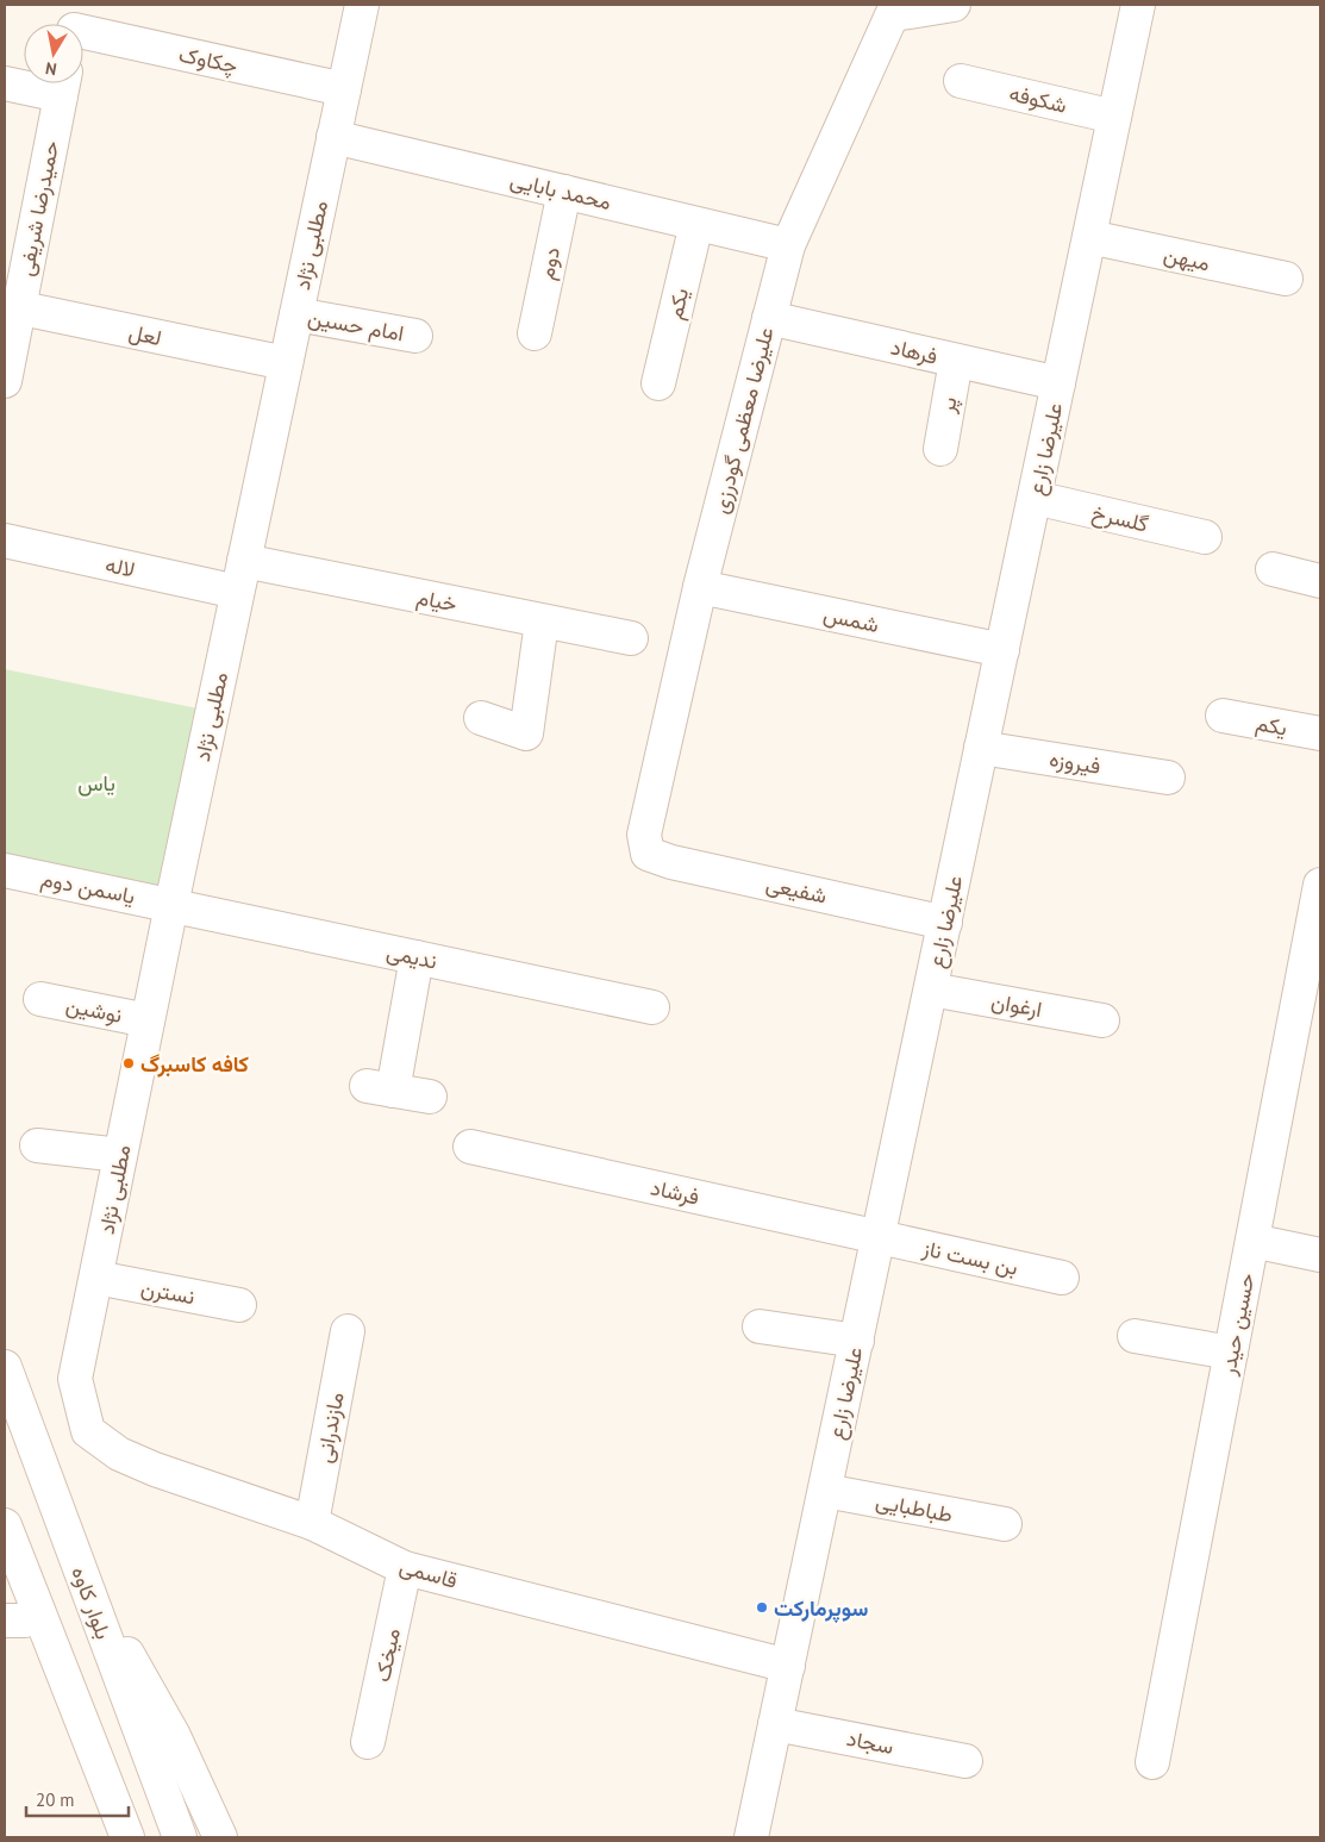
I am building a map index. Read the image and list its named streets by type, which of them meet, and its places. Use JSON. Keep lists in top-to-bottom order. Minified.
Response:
{"streets":{"street":["چکاوک","شکوفه","محمد بابایی","حمیدرضا شریفی","مطلبی نژاد","میهن","دوم","یکم","امام حسین","لعل","فرهاد","پر","علیرضا معظمی گودرزی","علیرضا زارع","گلسرخ","لاله","خیام","شمس","فیروزه","یاسمن دوم","شفیعی","ندیمی","ارغوان","نوشین","فرشاد","بن بست ناز","نسترن","حسین حیدر","مازندرانی","طباطبایی","قاسمی","بلوار کاوه","میخک","سجاد"]},"crossings":[["چکاوک","مطلبی نژاد"],["شکوفه","علیرضا زارع"],["محمد بابایی","مطلبی نژاد"],["محمد بابایی","دوم"],["محمد بابایی","یکم"],["محمد بابایی","علیرضا معظمی گودرزی"],["حمیدرضا شریفی","لعل"],["مطلبی نژاد","امام حسین"],["مطلبی نژاد","لعل"],["مطلبی نژاد","لاله"],["مطلبی نژاد","خیام"],["مطلبی نژاد","یاسمن دوم"],["مطلبی نژاد","ندیمی"],["مطلبی نژاد","نوشین"],["مطلبی نژاد","نسترن"],["مطلبی نژاد","قاسمی"],["میهن","علیرضا زارع"],["فرهاد","پر"],["فرهاد","علیرضا معظمی گودرزی"],["فرهاد","علیرضا زارع"],["علیرضا معظمی گودرزی","شمس"],["علیرضا معظمی گودرزی","شفیعی"],["علیرضا زارع","گلسرخ"],["علیرضا زارع","شمس"],["علیرضا زارع","فیروزه"],["علیرضا زارع","شفیعی"],["علیرضا زارع","ارغوان"],["علیرضا زارع","فرشاد"],["علیرضا زارع","بن بست ناز"],["علیرضا زارع","طباطبایی"],["علیرضا زارع","قاسمی"],["علیرضا زارع","سجاد"],["یاسمن دوم","ندیمی"],["فرشاد","بن بست ناز"],["مازندرانی","قاسمی"],["قاسمی","میخک"]],"parks":["یاس"],"places":["کافه کاسبرگ","سوپرمارکت"],"scale_bar":"20 m","north":"bottom"}
